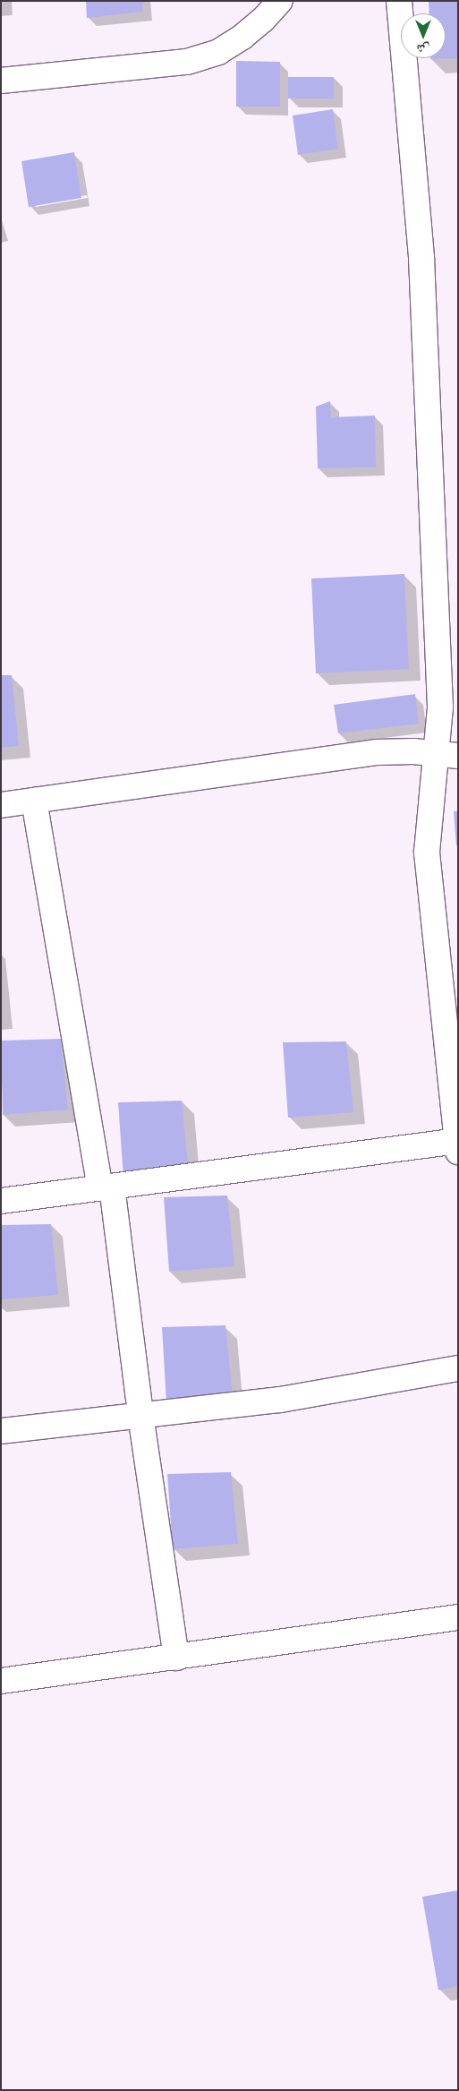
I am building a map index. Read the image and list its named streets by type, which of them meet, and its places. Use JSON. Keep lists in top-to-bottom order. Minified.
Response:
{"north":"bottom"}
